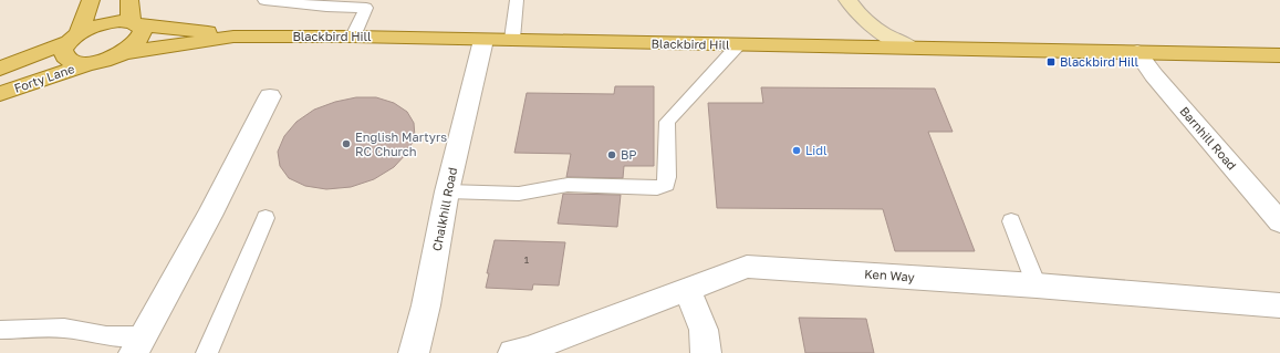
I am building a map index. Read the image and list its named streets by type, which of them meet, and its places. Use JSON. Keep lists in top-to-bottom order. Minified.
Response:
{"streets":{"main road":["Blackbird Hill","Forty Lane"],"street":["Barnhill Road","Chalkhill Road","Ken Way"]},"crossings":[["Blackbird Hill","Forty Lane"],["Blackbird Hill","Barnhill Road"],["Blackbird Hill","Chalkhill Road"]],"places":{"transit":["Blackbird Hill"],"other":["English Martyrs RC Church","Lidl","BP"]},"house_numbers":["1"]}
